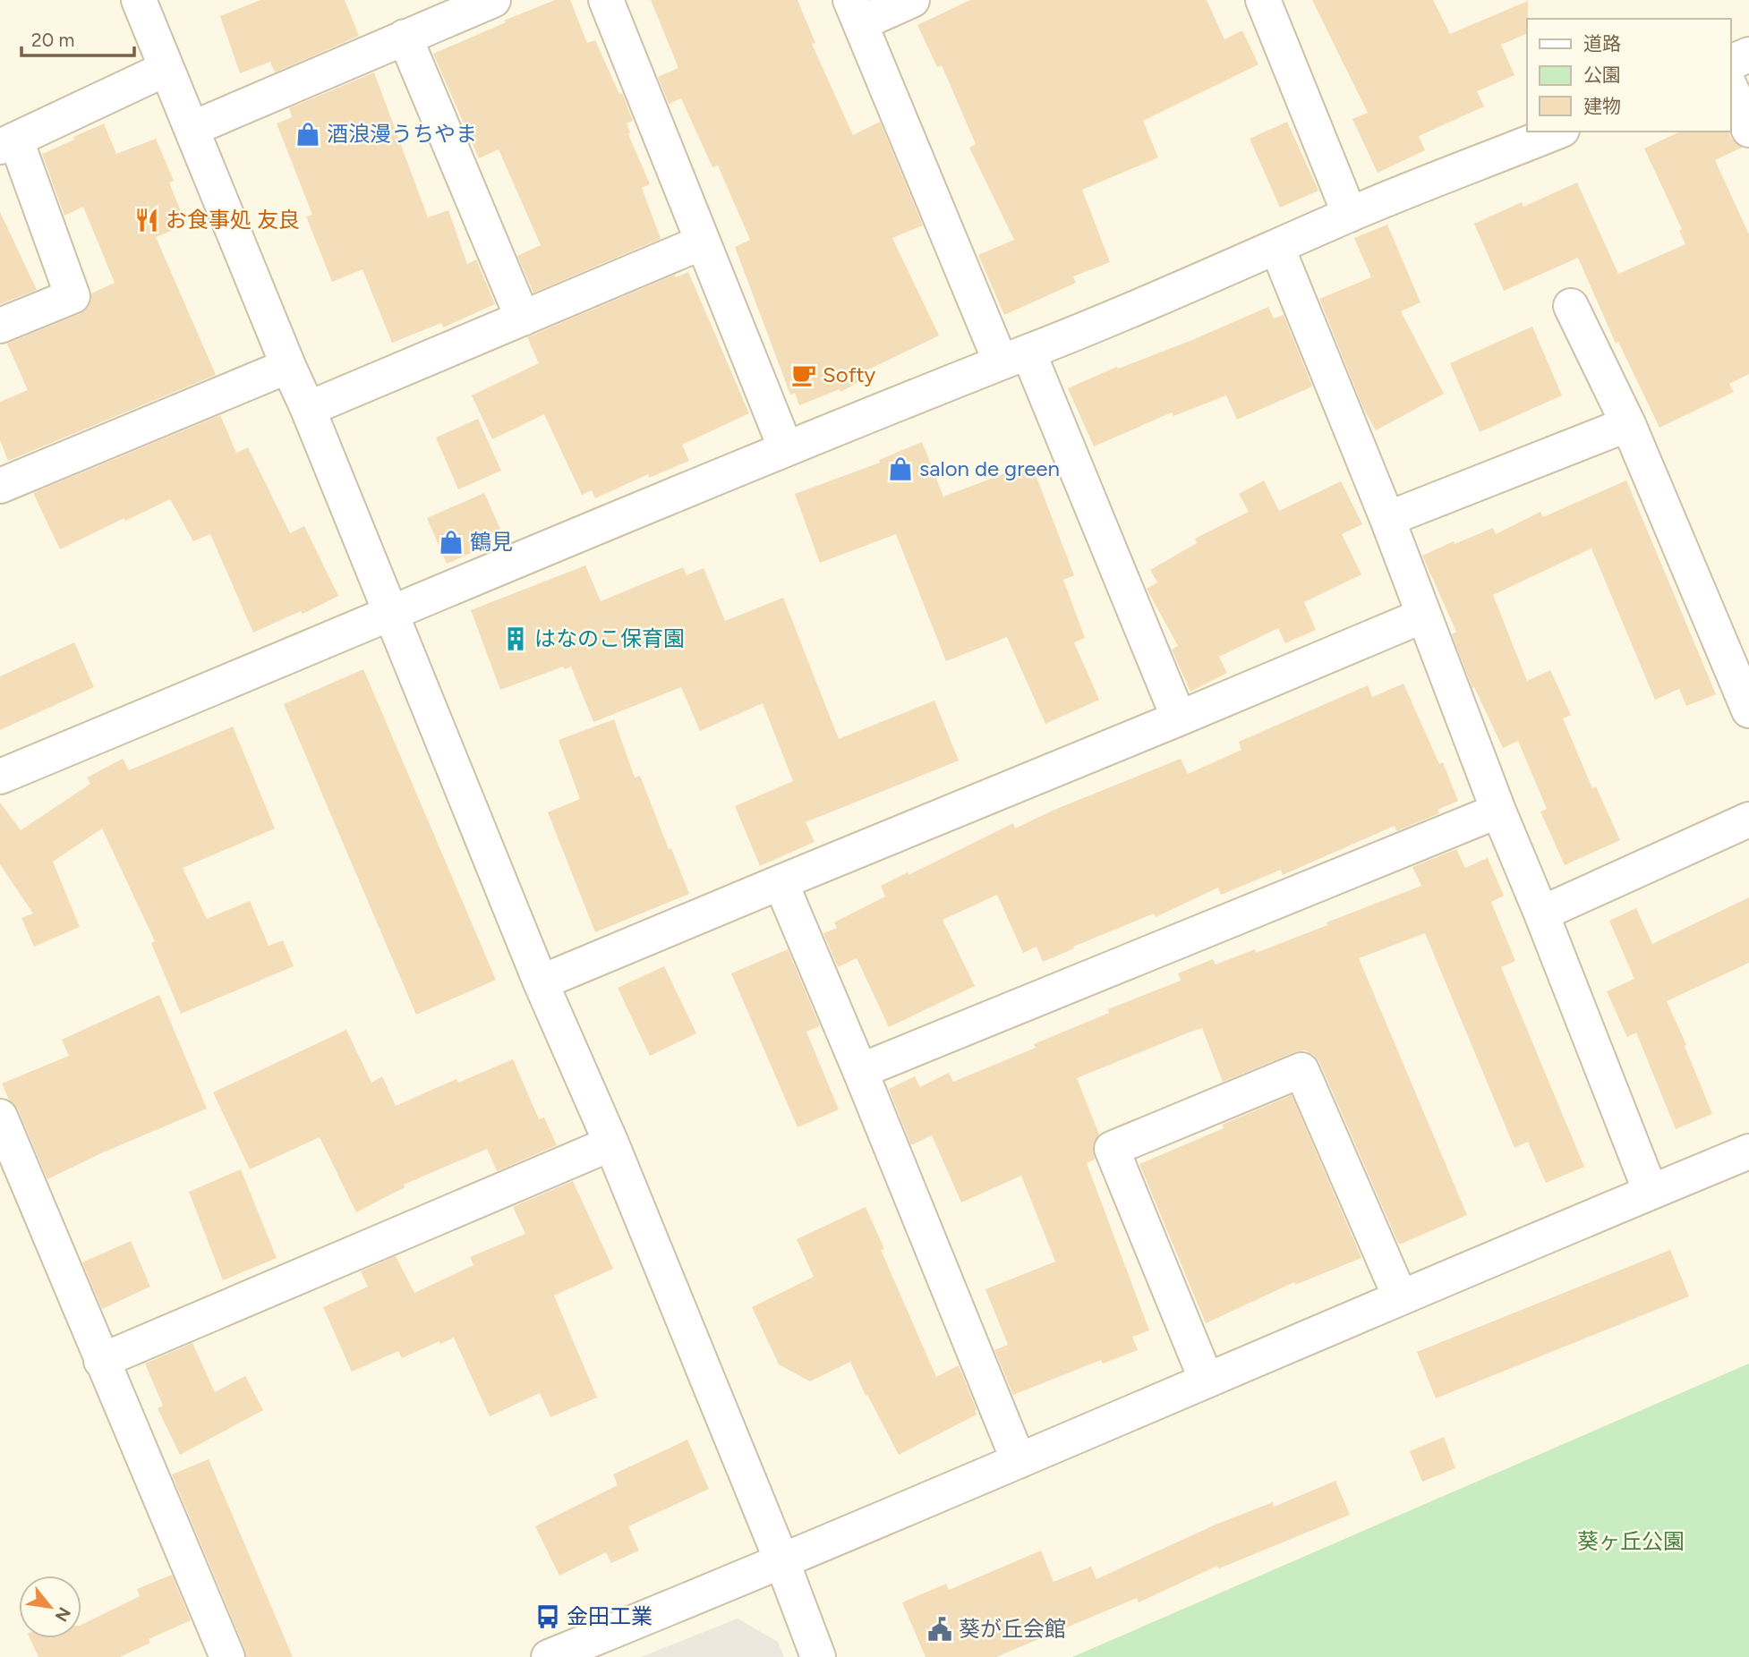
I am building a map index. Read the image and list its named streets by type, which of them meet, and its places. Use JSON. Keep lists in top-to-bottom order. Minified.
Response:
{"parks":["葵ヶ丘公園"],"places":{"shop":["酒浪漫うちやま","salon de green","鶴見"],"restaurant":["お食事処 友良"],"cafe":["Softy"],"building":["はなのこ保育園"],"bus stop":["金田工業"],"public building":["葵が丘会館"]},"legend":["道路","公園","建物"],"scale_bar":"20 m","north":"bottom right"}
